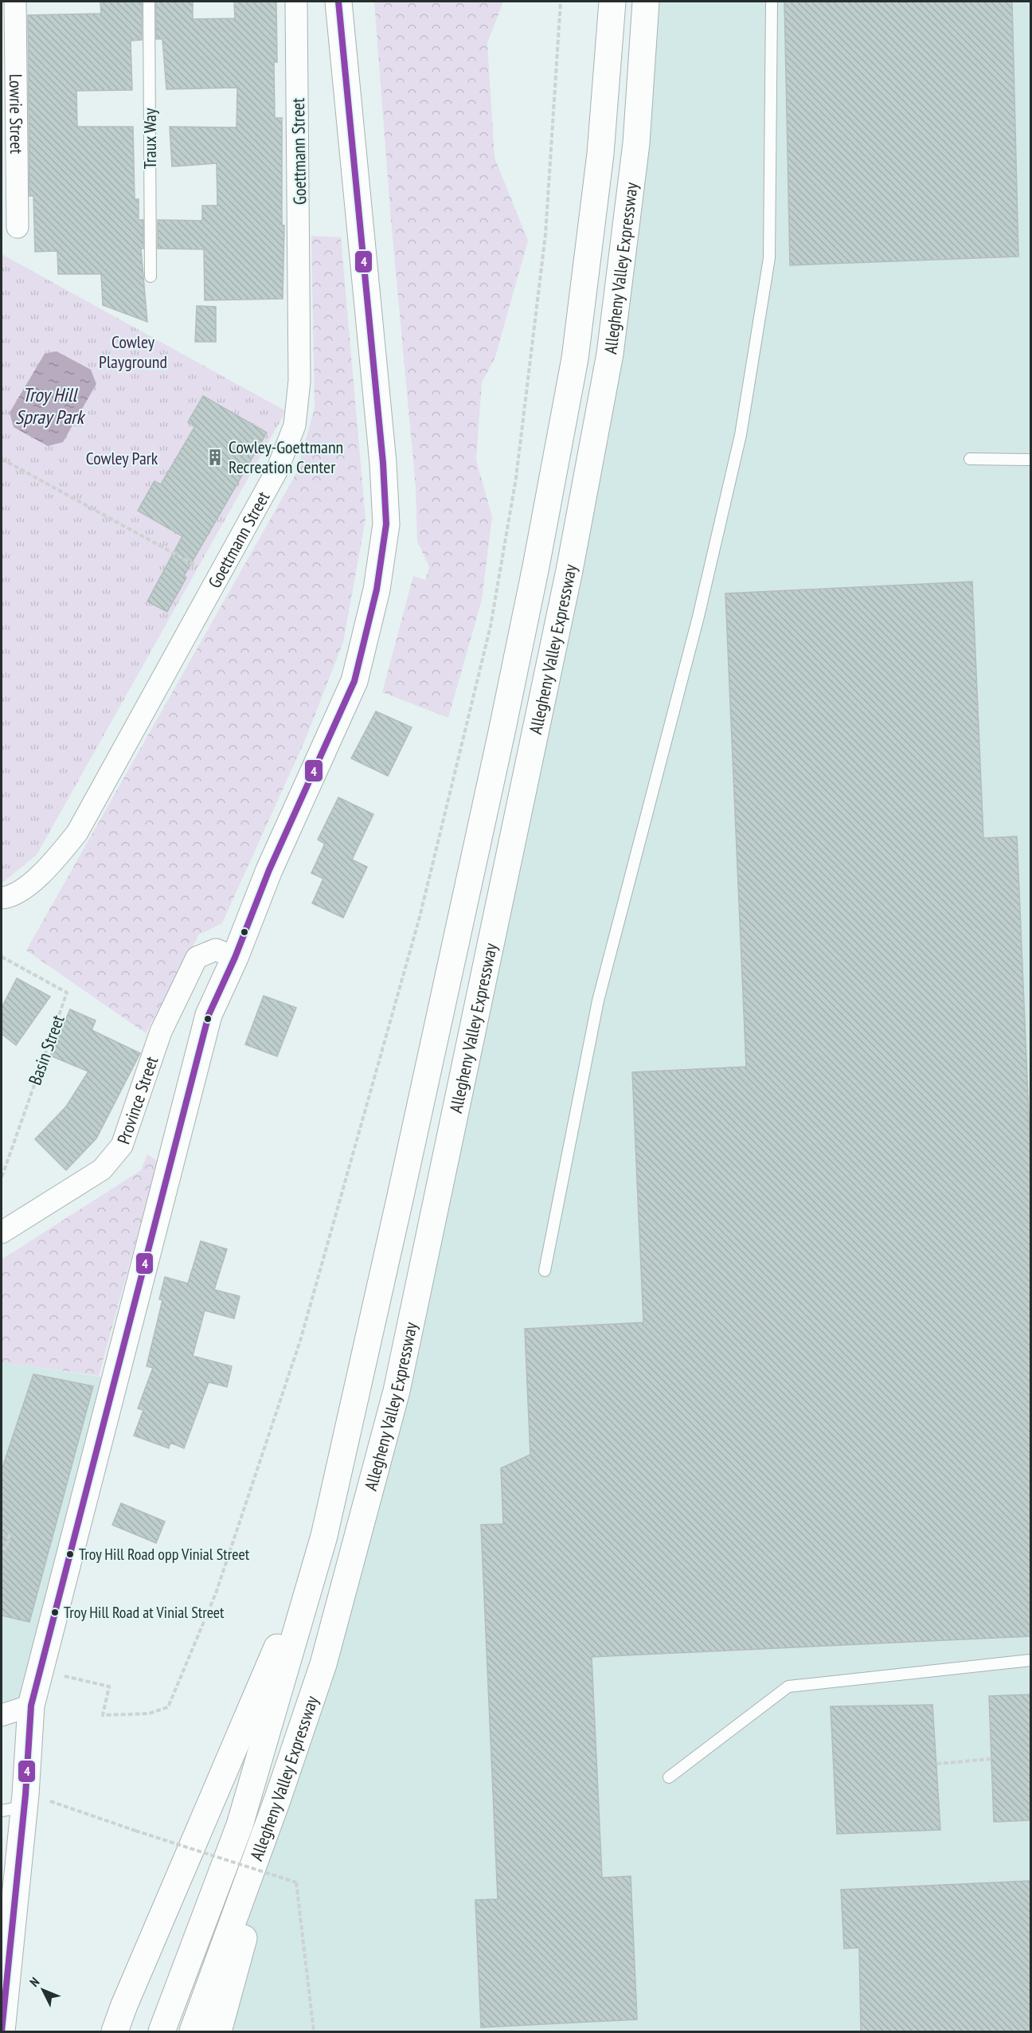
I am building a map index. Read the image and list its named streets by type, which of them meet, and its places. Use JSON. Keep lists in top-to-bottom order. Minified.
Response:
{"streets":{"main road":["Allegheny Valley Expressway"],"street":["Lowrie Street","Goettmann Street","Province Street"],"lane":["Traux Way"],"path":["Basin Street"]},"water":["Troy Hill Spray Park"],"parks":["Cowley Playground","Cowley Park"],"places":{"building":["Cowley-Goettmann Recreation Center"],"other":["Troy Hill Road opp Vinial Street","Troy Hill Road at Vinial Street"]},"lines":["transit line 4"],"north":"top left"}
